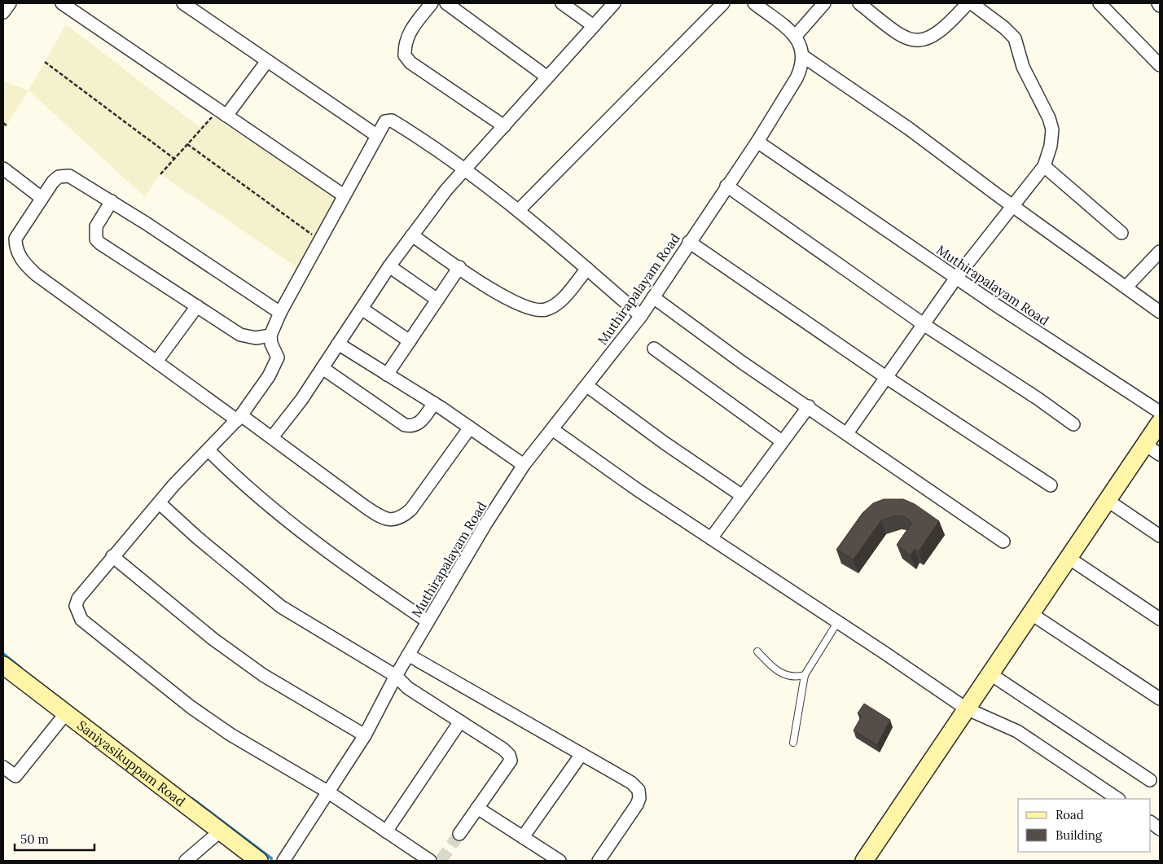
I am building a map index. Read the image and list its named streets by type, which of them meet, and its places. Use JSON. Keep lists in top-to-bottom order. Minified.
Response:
{"streets":{"street":["Muthirapalayam Road","Saniyasikuppam Road"]},"legend":["Road","Building"],"scale_bar":"50 m"}
